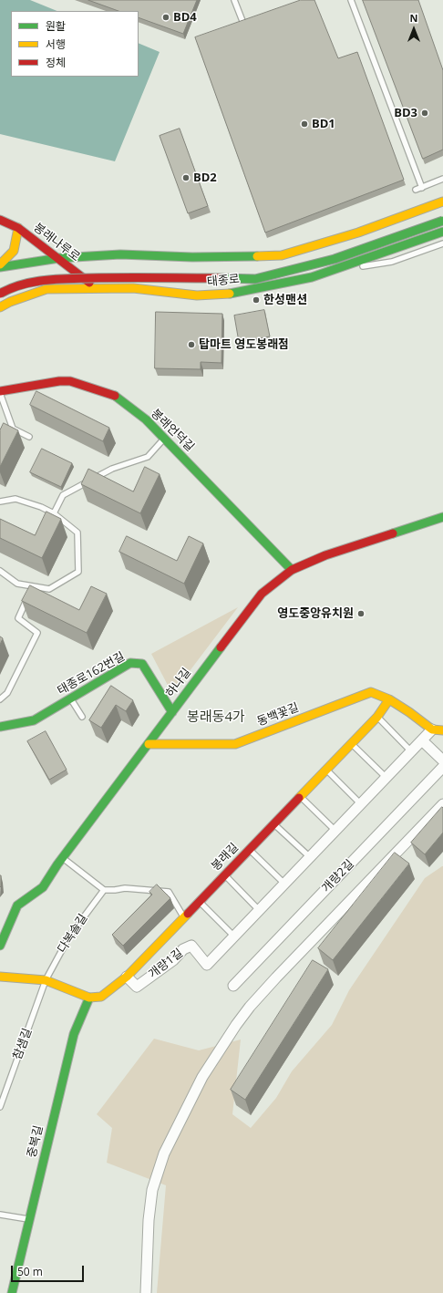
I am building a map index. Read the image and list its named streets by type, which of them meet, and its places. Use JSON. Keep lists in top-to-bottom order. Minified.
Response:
{"streets":{"main road":["봉래나루로","태종로","봉래언덕길","태종로162번길","하나길","동백꽃길","봉래길","중복길"],"street":["개량2길","개량1길"],"lane":["다복솔길","참샘길"]},"crossings":[["봉래나루로","태종로"],["봉래언덕길","하나길"],["태종로162번길","하나길"],["하나길","동백꽃길"],["동백꽃길","봉래길"],["봉래길","개량1길"],["봉래길","중복길"],["다복솔길","참샘길"]],"districts":["봉래동4가"],"places":["BD4","BD3","BD1","BD2","한성맨션","탑마트 영도봉래점","영도중앙유치원"],"legend":["원활","서행","정체"],"scale_bar":"50 m","north":"top"}
